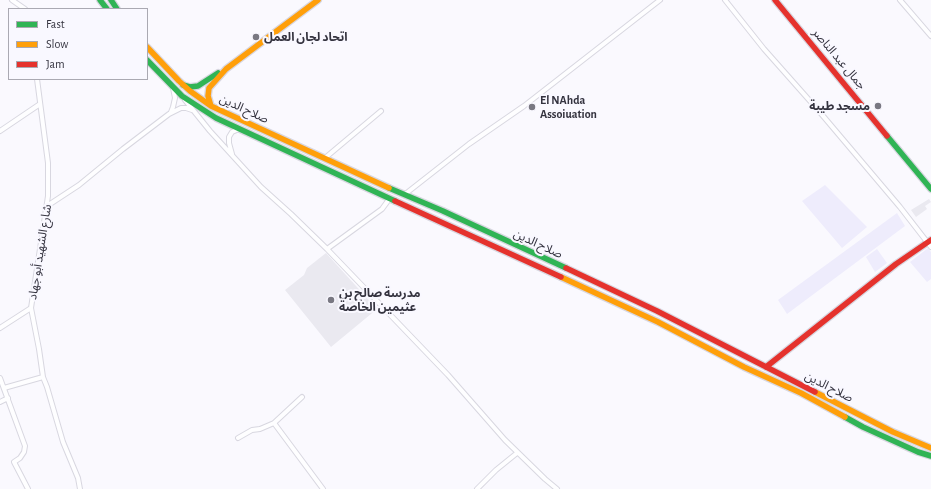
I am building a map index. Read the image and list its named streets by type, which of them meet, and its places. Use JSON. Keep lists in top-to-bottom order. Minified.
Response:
{"streets":{"main road":["جمال عبد الناصر","صلاح الدين"],"street":["شارع الشهيد أبو جهاد"]},"places":["اتحاد لجان العمل","مسجد طيبة","El NAhda Assoiuation","مدرسة صالح بن عثيمين الخاصة"],"legend":["Fast","Slow","Jam"]}
